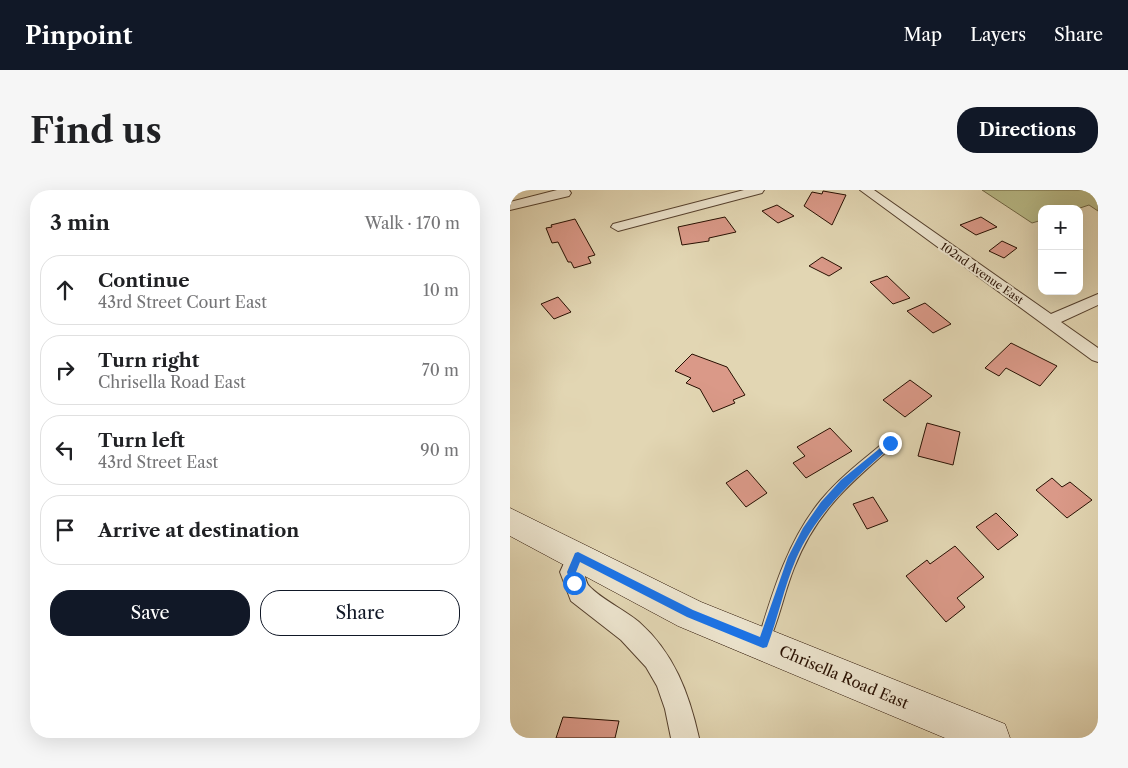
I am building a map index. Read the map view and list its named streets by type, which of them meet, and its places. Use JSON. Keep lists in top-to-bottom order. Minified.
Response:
{"streets":{"street":["102nd Avenue East","Chrisella Road East"]},"page":{"header":"Pinpoint","nav":["Map","Layers","Share"],"buttons":["Directions",["Save","Share"]],"title":"Find us","heading":["3 min","Walk · 170 m"],"map_buttons":["+","−"],"list":[["Continue","43rd Street Court East","10 m"],["Turn right","Chrisella Road East","70 m"],["Turn left","43rd Street East","90 m"],"Arrive at destination"]}}
